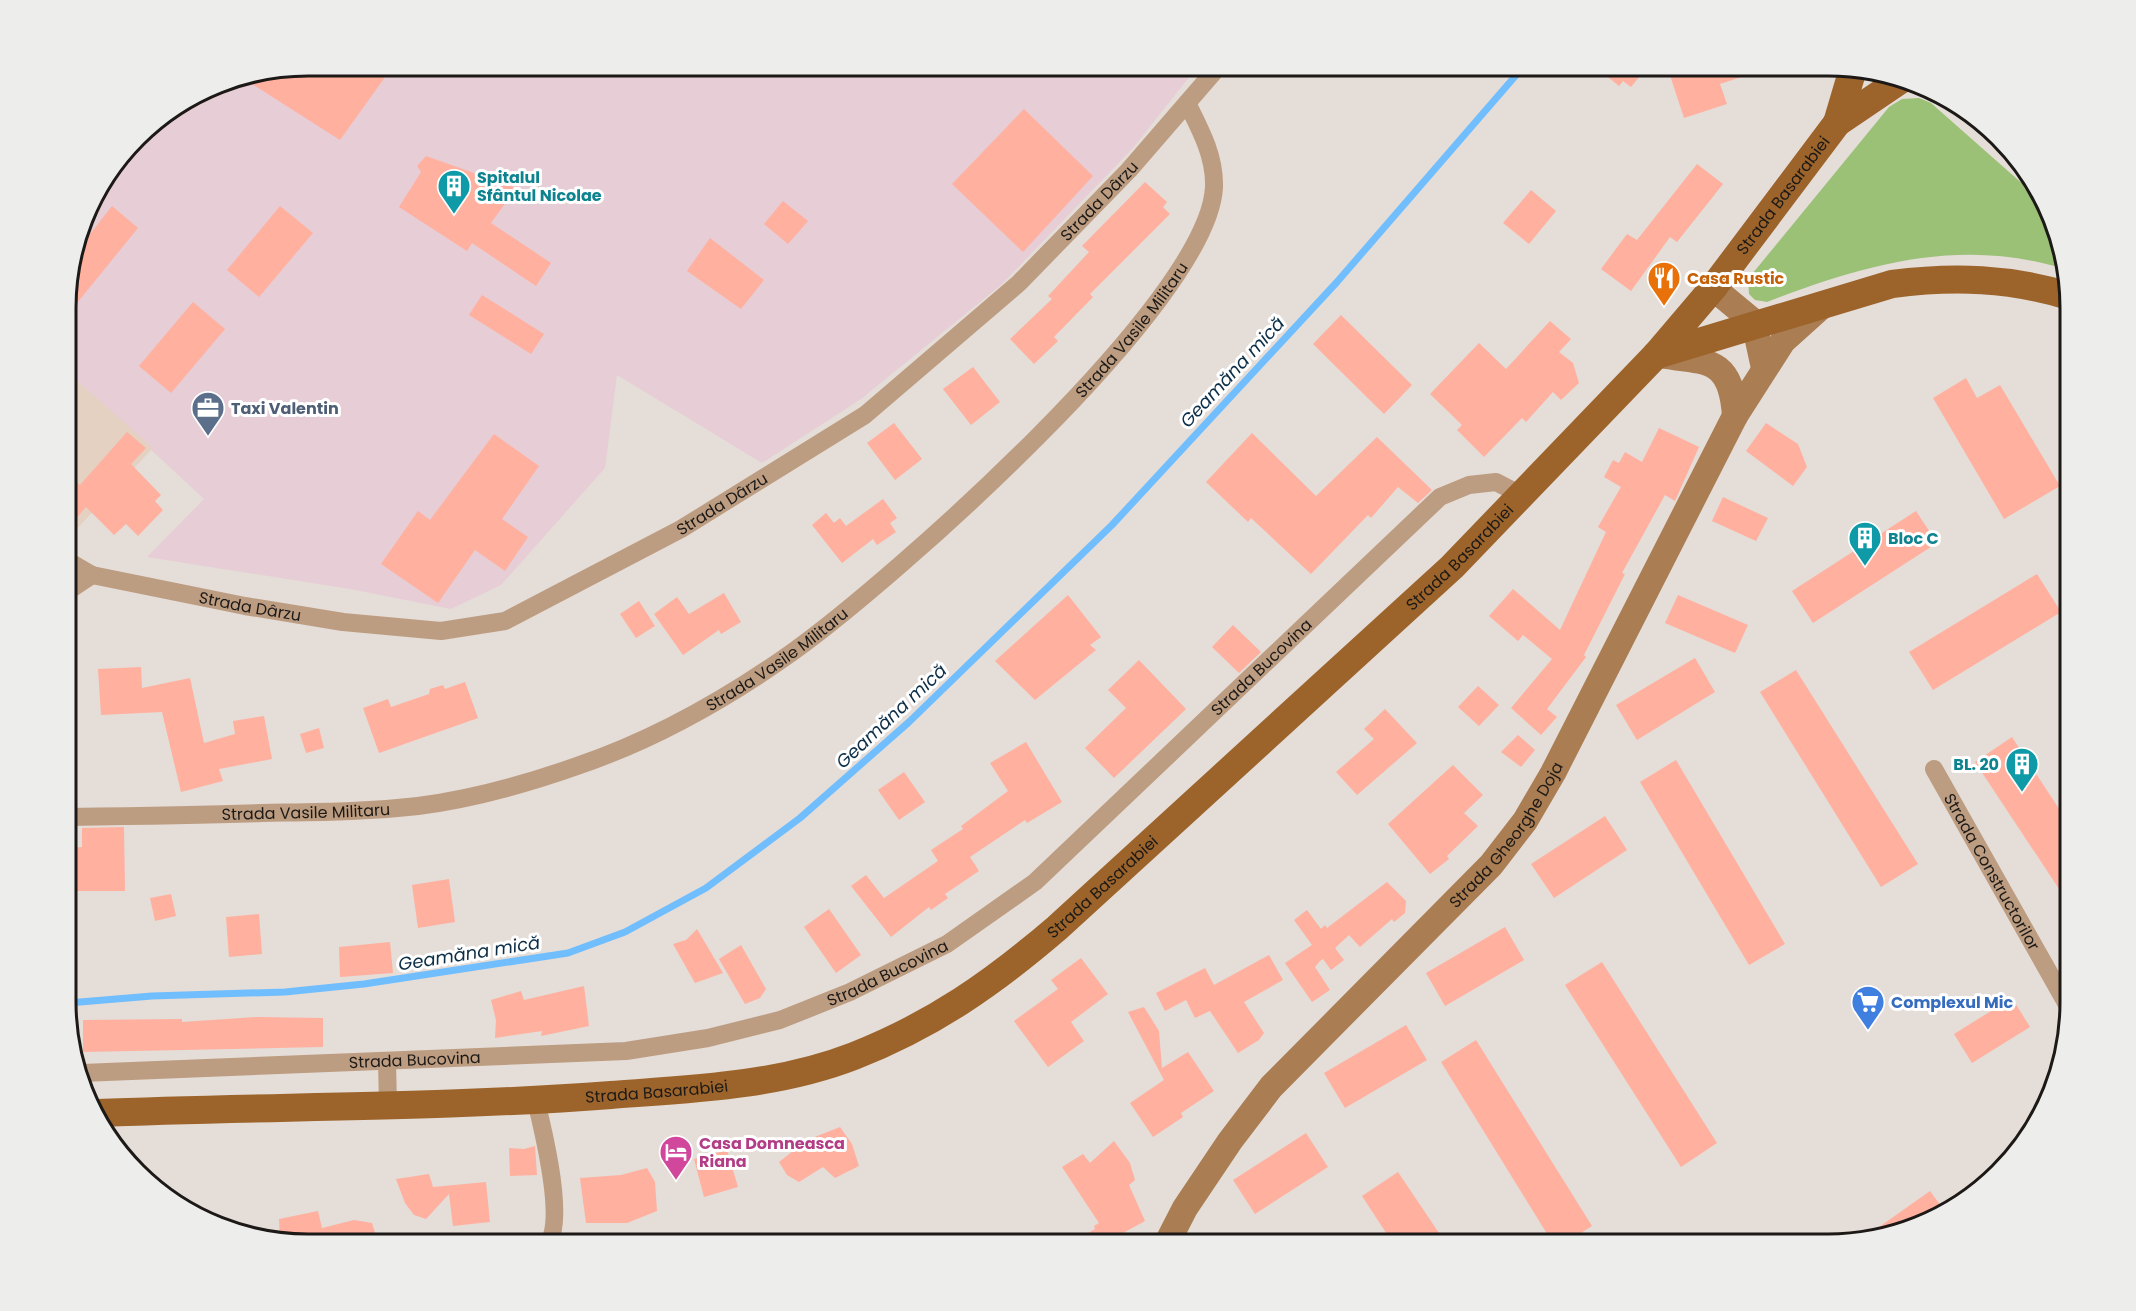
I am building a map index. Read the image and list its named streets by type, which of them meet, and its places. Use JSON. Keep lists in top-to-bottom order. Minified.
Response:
{"streets":{"main road":["Strada Basarabiei"],"street":["Strada Dârzu","Strada Vasile Militaru","Strada Bucovina","Strada Gheorghe Doja","Strada Constructorilor"]},"crossings":[["Strada Basarabiei","Strada Bucovina"],["Strada Dârzu","Strada Vasile Militaru"]],"water":["Geamăna mică"],"places":{"building":["Spitalul Sfântul Nicolae","Bloc C","BL. 20"],"restaurant":["Casa Rustic"],"office":["Taxi Valentin"],"supermarket":["Complexul Mic"],"hotel":["Casa Domneasca Riana"]}}
